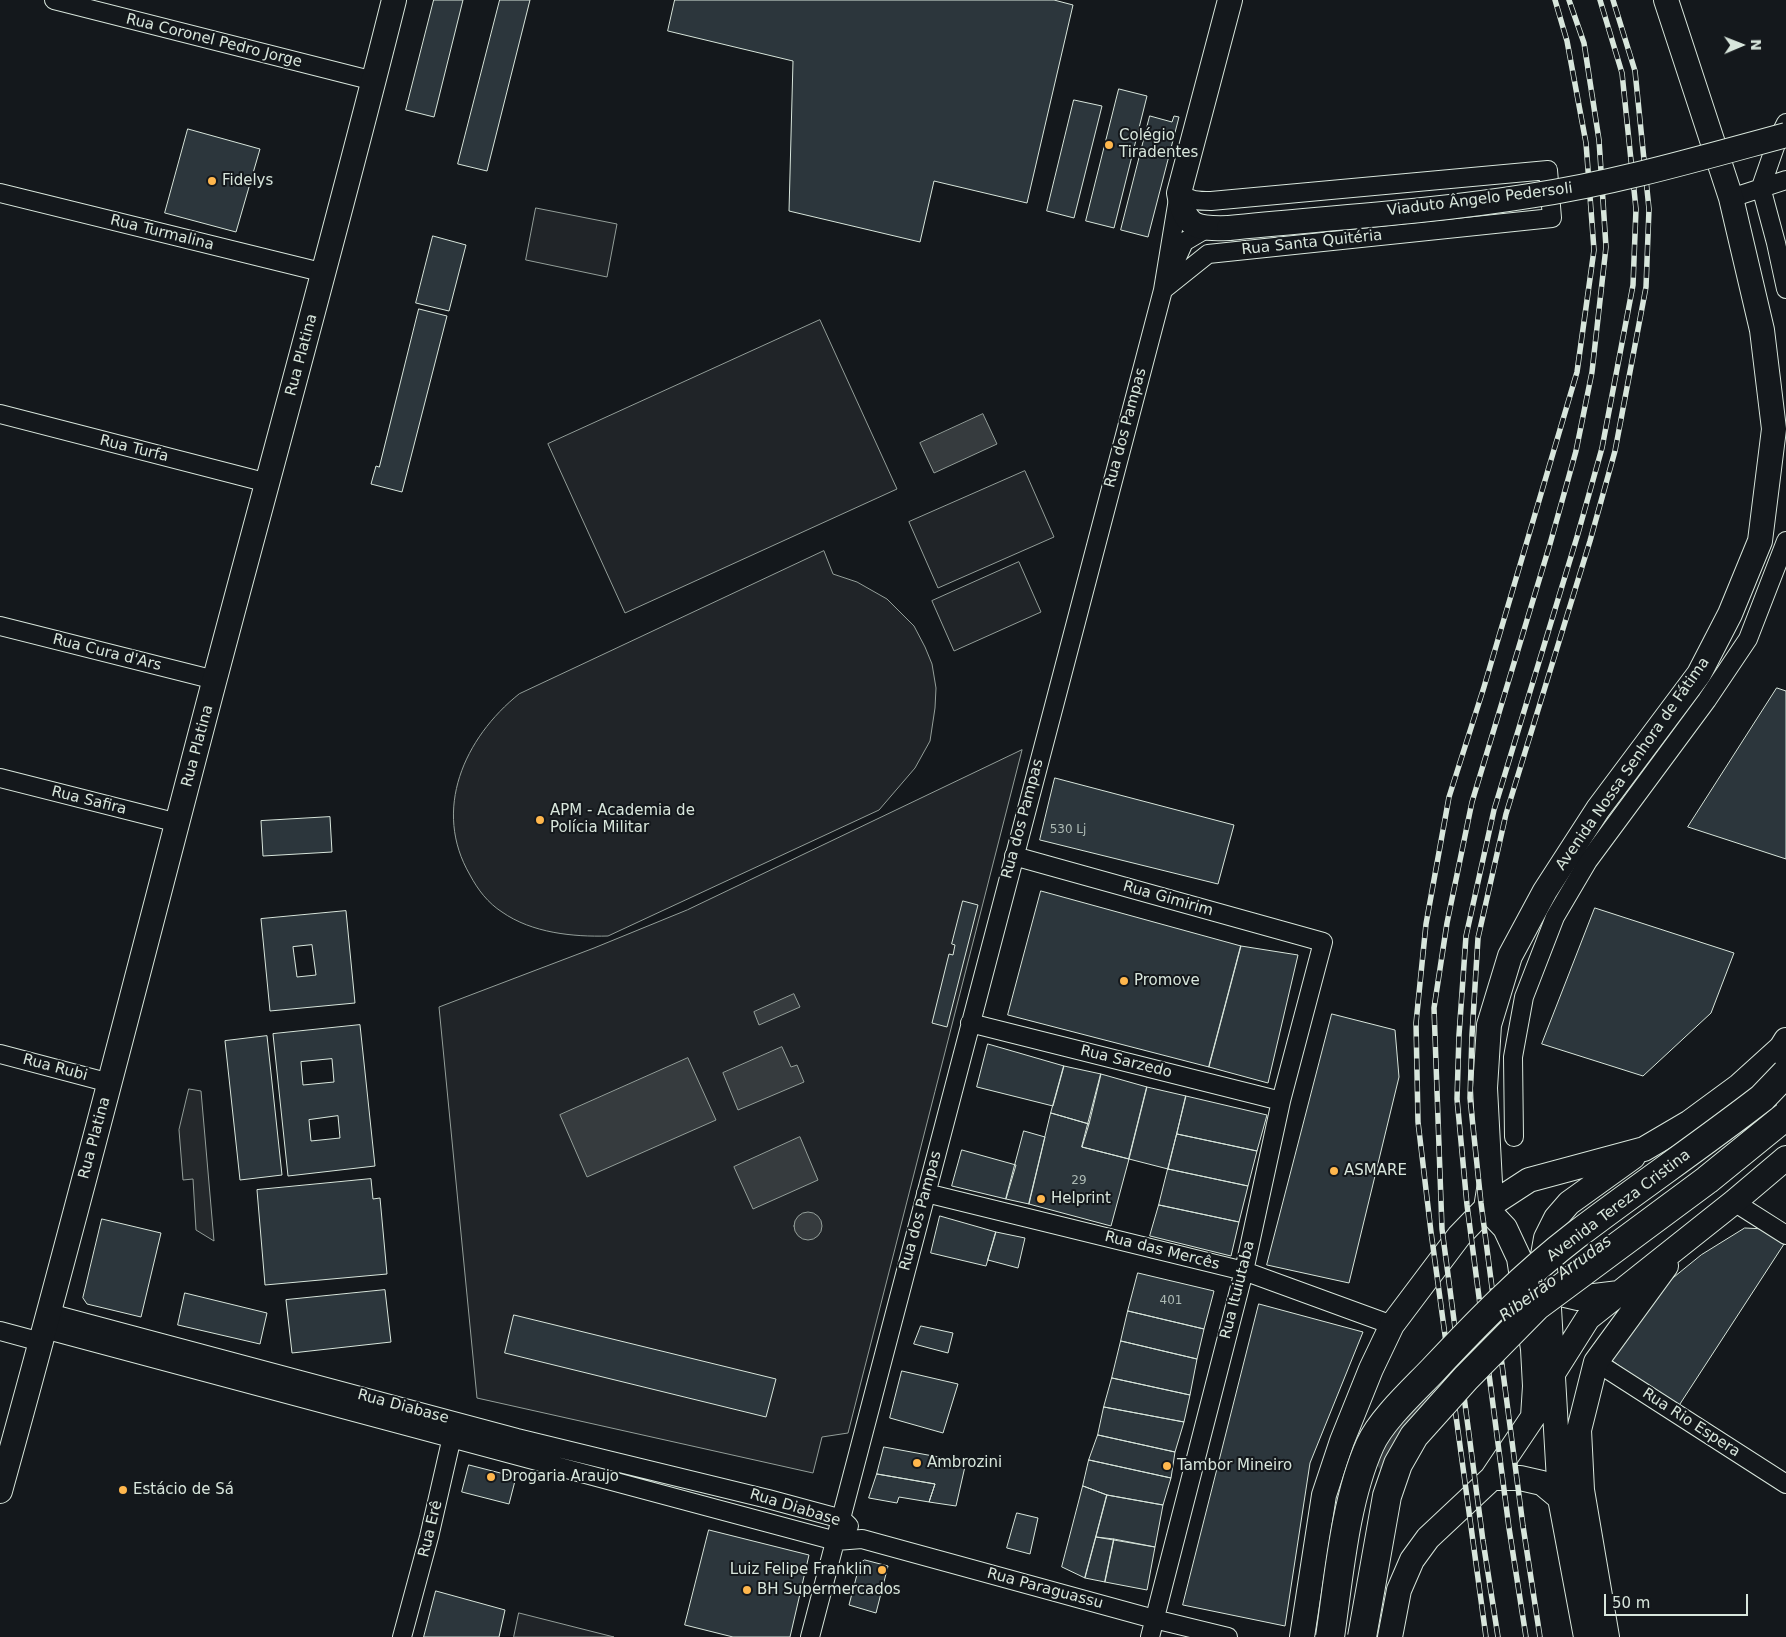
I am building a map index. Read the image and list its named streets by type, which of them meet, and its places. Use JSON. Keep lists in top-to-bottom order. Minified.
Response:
{"streets":{"highway":["Avenida Tereza Cristina"],"street":["Rua Coronel Pedro Jorge","Viaduto Ângelo Pedersoli","Rua Turmalina","Rua Santa Quitéria","Rua Platina","Rua dos Pampas","Rua Turfa","Rua Cura d'Ars","Avenida Nossa Senhora de Fátima","Rua Safira","Rua Gimirim","Rua Sarzedo","Rua Rubi","Rua das Mercês","Rua Ituiutaba","Rua Diabase","Rua Rio Espera","Rua Erê","Rua Paraguassu"]},"crossings":[["Rua Coronel Pedro Jorge","Rua Platina"],["Rua Turmalina","Rua Platina"],["Rua Santa Quitéria","Rua dos Pampas"],["Rua Platina","Rua Turfa"],["Rua Platina","Rua Cura d'Ars"],["Rua Platina","Rua Safira"],["Rua Platina","Rua Rubi"],["Rua Platina","Rua Diabase"],["Rua dos Pampas","Rua Gimirim"],["Rua dos Pampas","Rua Sarzedo"],["Rua dos Pampas","Rua das Mercês"],["Rua dos Pampas","Rua Diabase"],["Avenida Nossa Senhora de Fátima","Avenida Tereza Cristina"],["Rua Gimirim","Rua Ituiutaba"],["Rua Sarzedo","Rua Ituiutaba"],["Avenida Tereza Cristina","Rua das Mercês"],["Rua das Mercês","Rua Ituiutaba"],["Rua Ituiutaba","Rua Paraguassu"],["Rua Diabase","Rua Erê"],["Rua Diabase","Rua Paraguassu"]],"water":["Ribeirão Arrudas"],"places":["Colégio Tiradentes","Fidelys","APM - Academia de Polícia Militar","Promove","ASMARE","Helprint","Ambrozini","Tambor Mineiro","Drogaria Araujo","Estácio de Sá","Luiz Felipe Franklin","BH Supermercados"],"house_numbers":["530 Lj","29","401"],"scale_bar":"50 m","north":"right"}
